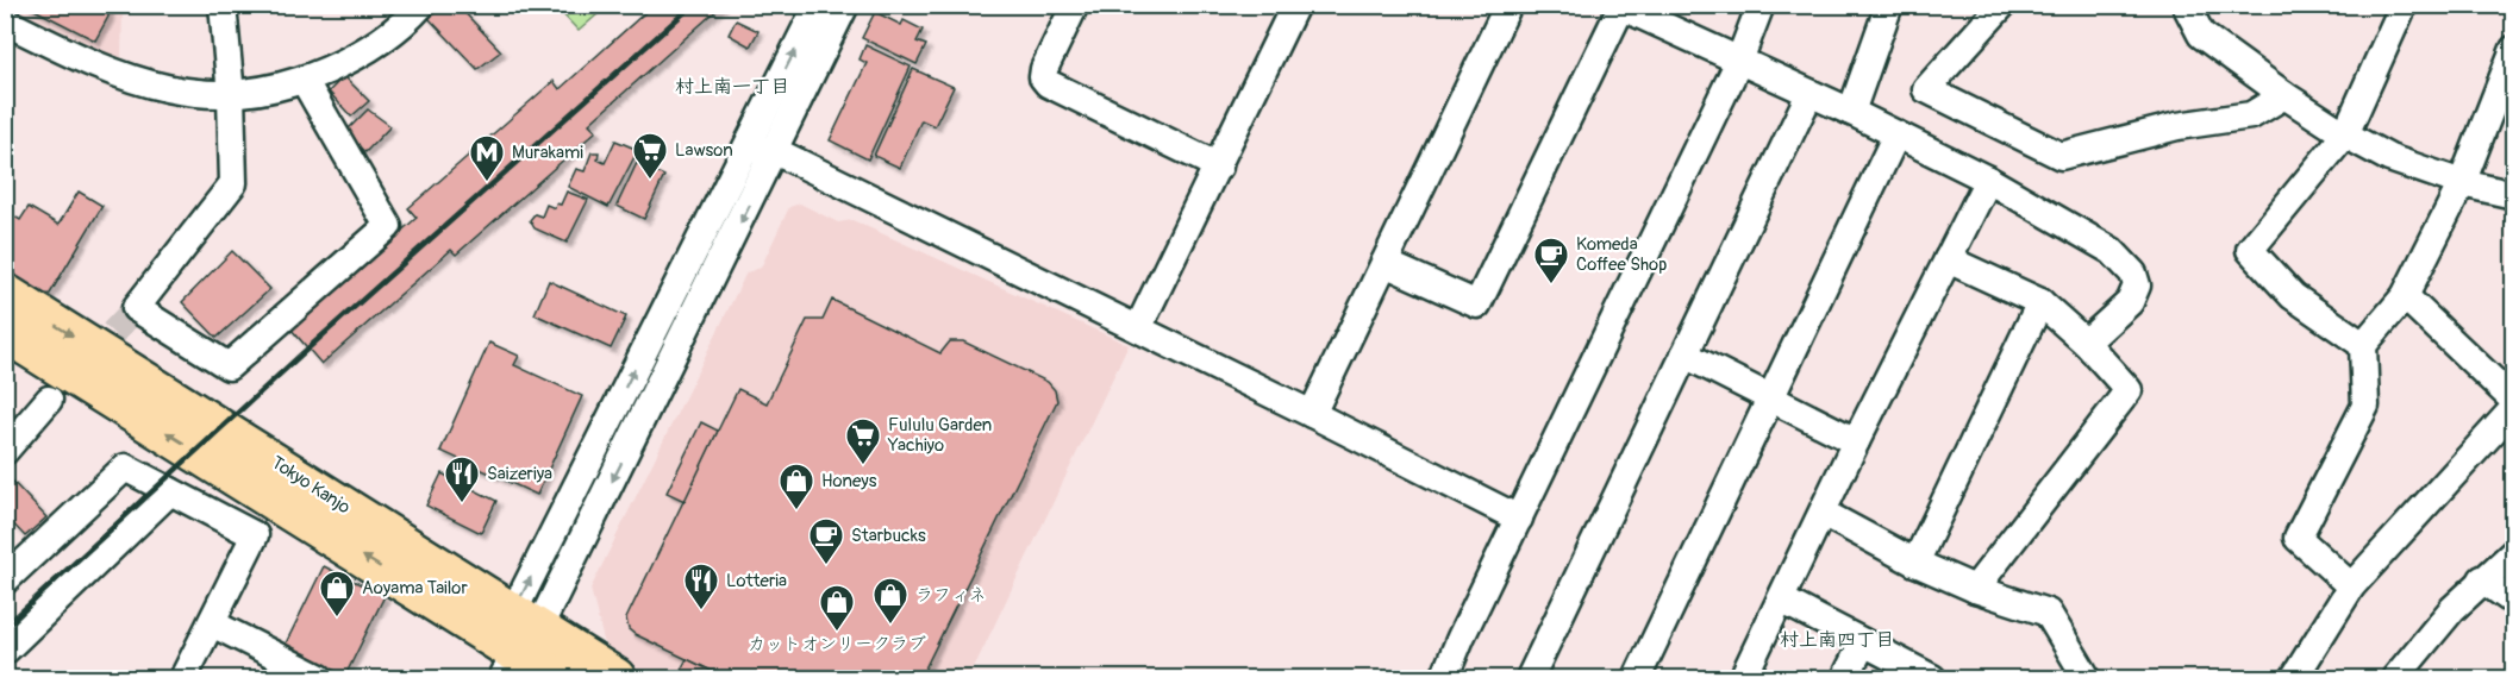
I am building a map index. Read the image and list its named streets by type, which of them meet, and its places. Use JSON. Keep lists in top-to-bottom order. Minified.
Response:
{"streets":{"highway":["Tokyo Kanjo"]},"districts":["村上南一丁目","村上南四丁目"],"places":{"supermarket":["Lawson","Fululu Garden Yachiyo"],"metro station":["Murakami"],"cafe":["Komeda Coffee Shop","Starbucks"],"restaurant":["Saizeriya","Lotteria"],"shop":["Honeys","Aoyama Tailor","ラフィネ","カットオンリークラブ"]}}
